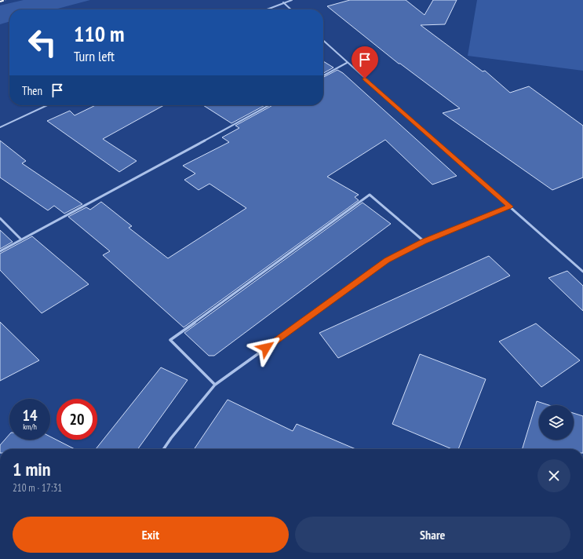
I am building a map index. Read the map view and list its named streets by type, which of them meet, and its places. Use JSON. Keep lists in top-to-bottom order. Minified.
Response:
{"page":{"turn":["110 m","Turn left"],"then":"Then","speed":"14 km/h","limit":"20","heading":["1 min","210 m · 17:31"],"buttons":["Exit","Share"]}}
